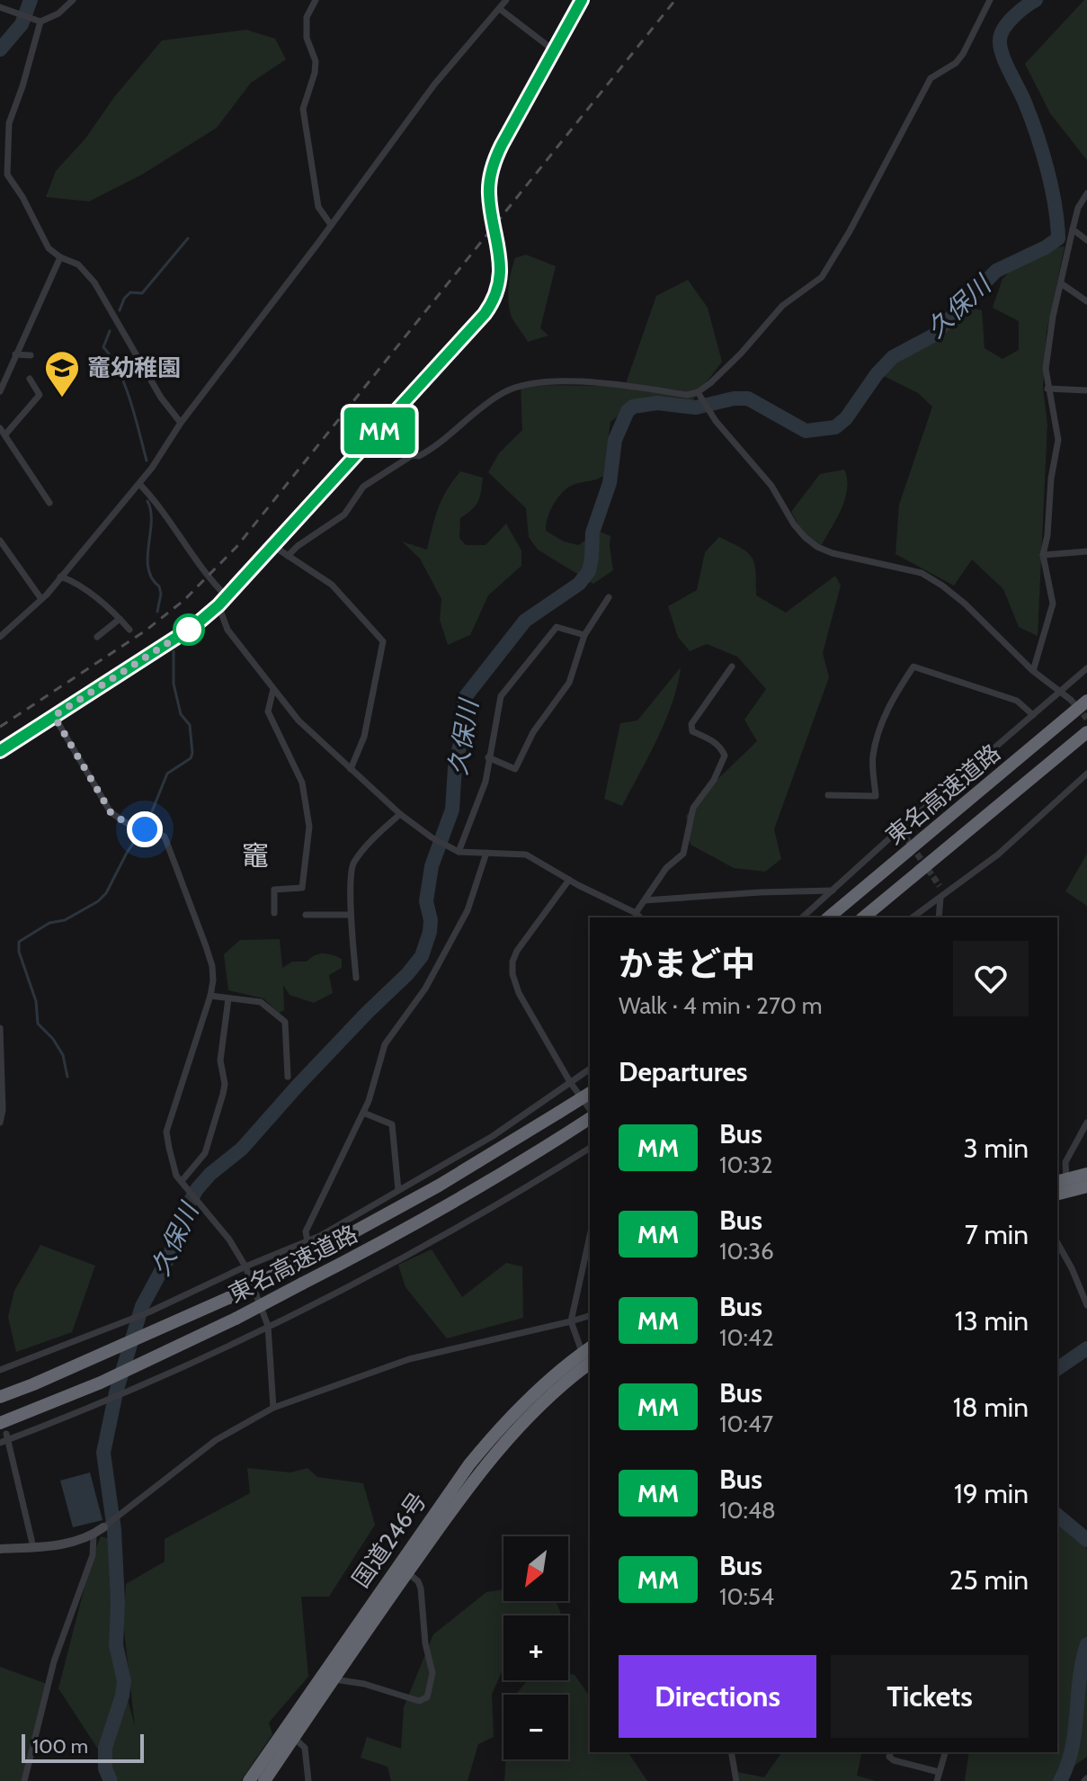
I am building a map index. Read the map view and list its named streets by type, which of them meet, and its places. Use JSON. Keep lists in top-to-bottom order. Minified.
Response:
{"streets":{"highway":["東名高速道路","国道246号"]},"districts":["竈"],"water":["久保川"],"places":{"school or university":["竈幼稚園"]},"lines":["bus line MM"],"scale_bar":"100 m","north":"bottom left","page":{"on_map":"MM","heading":[["かまど中","Walk · 4 min · 270 m"],"Departures"],"list":[{"mark":"MM","name":"Bus","note":"10:32","value":"3 min"},{"mark":"MM","name":"Bus","note":"10:36","value":"7 min"},{"mark":"MM","name":"Bus","note":"10:42","value":"13 min"},{"mark":"MM","name":"Bus","note":"10:47","value":"18 min"},{"mark":"MM","name":"Bus","note":"10:48","value":"19 min"},{"mark":"MM","name":"Bus","note":"10:54","value":"25 min"}],"map_buttons":["+","−"],"buttons":["Directions","Tickets"],"scale":"100 m"}}
